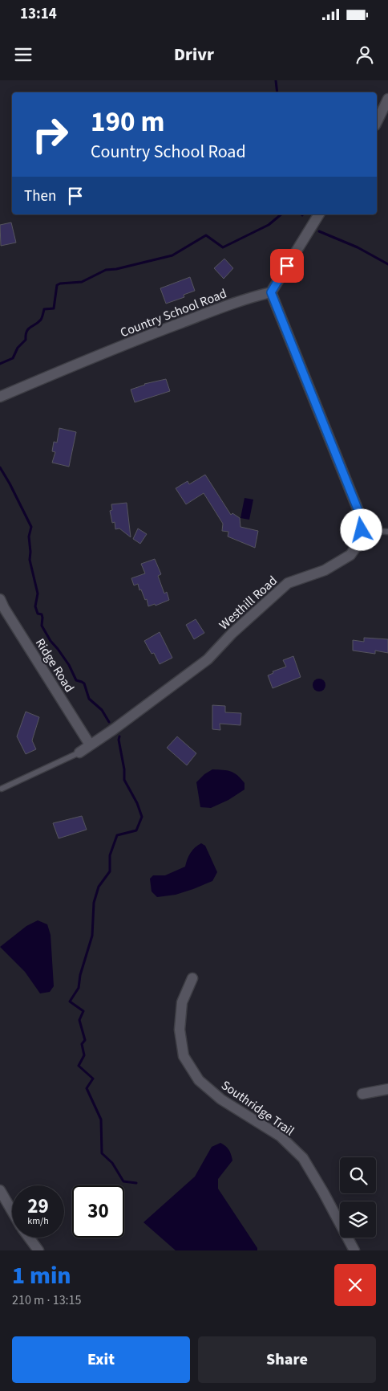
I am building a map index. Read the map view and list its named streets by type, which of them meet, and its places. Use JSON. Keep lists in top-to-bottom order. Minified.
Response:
{"streets":{"street":["Country School Road","Westhill Road","Ridge Road","Southridge Trail"]},"crossings":[["Country School Road","Westhill Road"],["Westhill Road","Ridge Road"]],"page":{"status":"13:14","header":"Drivr","turn":["190 m","Country School Road"],"then":"Then","speed":"29 km/h","limit":"30","heading":["1 min","210 m · 13:15"],"buttons":["Exit","Share"]}}
